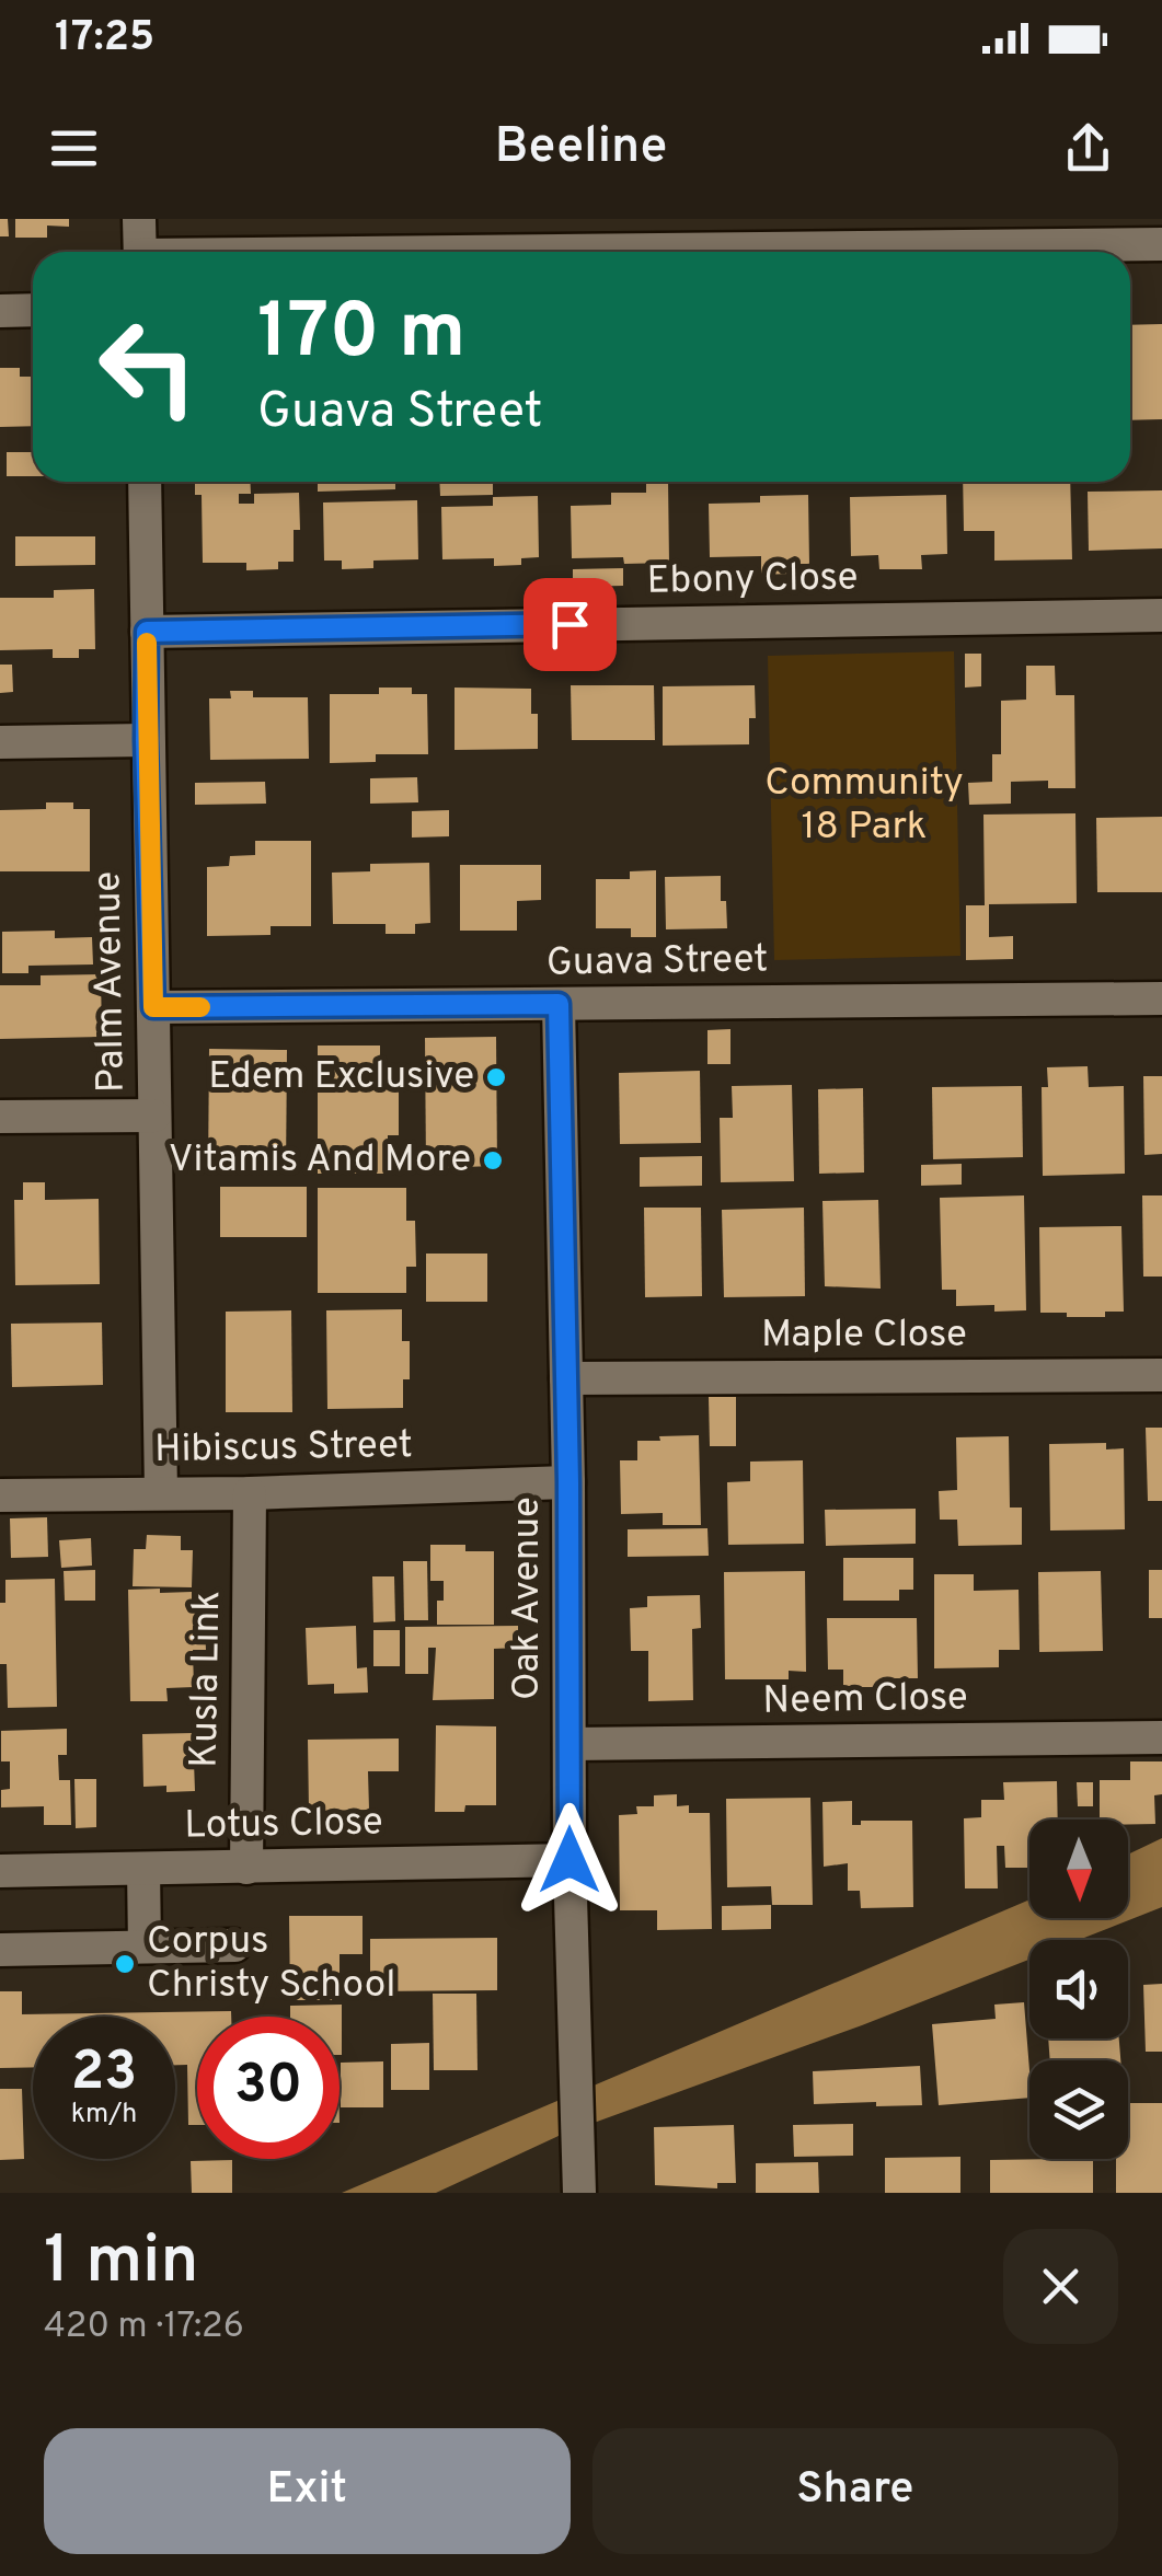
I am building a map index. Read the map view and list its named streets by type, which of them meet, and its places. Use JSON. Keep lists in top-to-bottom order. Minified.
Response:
{"streets":{"street":["Ebony Close","Guava Street","Palm Avenue","Maple Close","Hibiscus Street","Oak Avenue","Kusla Link","Neem Close","Lotus Close"]},"crossings":[["Ebony Close","Palm Avenue"],["Guava Street","Palm Avenue"],["Guava Street","Oak Avenue"],["Palm Avenue","Hibiscus Street"],["Maple Close","Oak Avenue"],["Hibiscus Street","Oak Avenue"],["Hibiscus Street","Kusla Link"],["Oak Avenue","Neem Close"],["Oak Avenue","Lotus Close"],["Kusla Link","Lotus Close"]],"parks":["Community 18 Park"],"places":["Edem Exclusive","Vitamis And More","Corpus Christy School"],"north":"bottom","page":{"status":"17:25","header":"Beeline","turn":["170 m","Guava Street"],"speed":"23 km/h","limit":"30","heading":["1 min","420 m · 17:26"],"buttons":["Exit","Share"]}}
